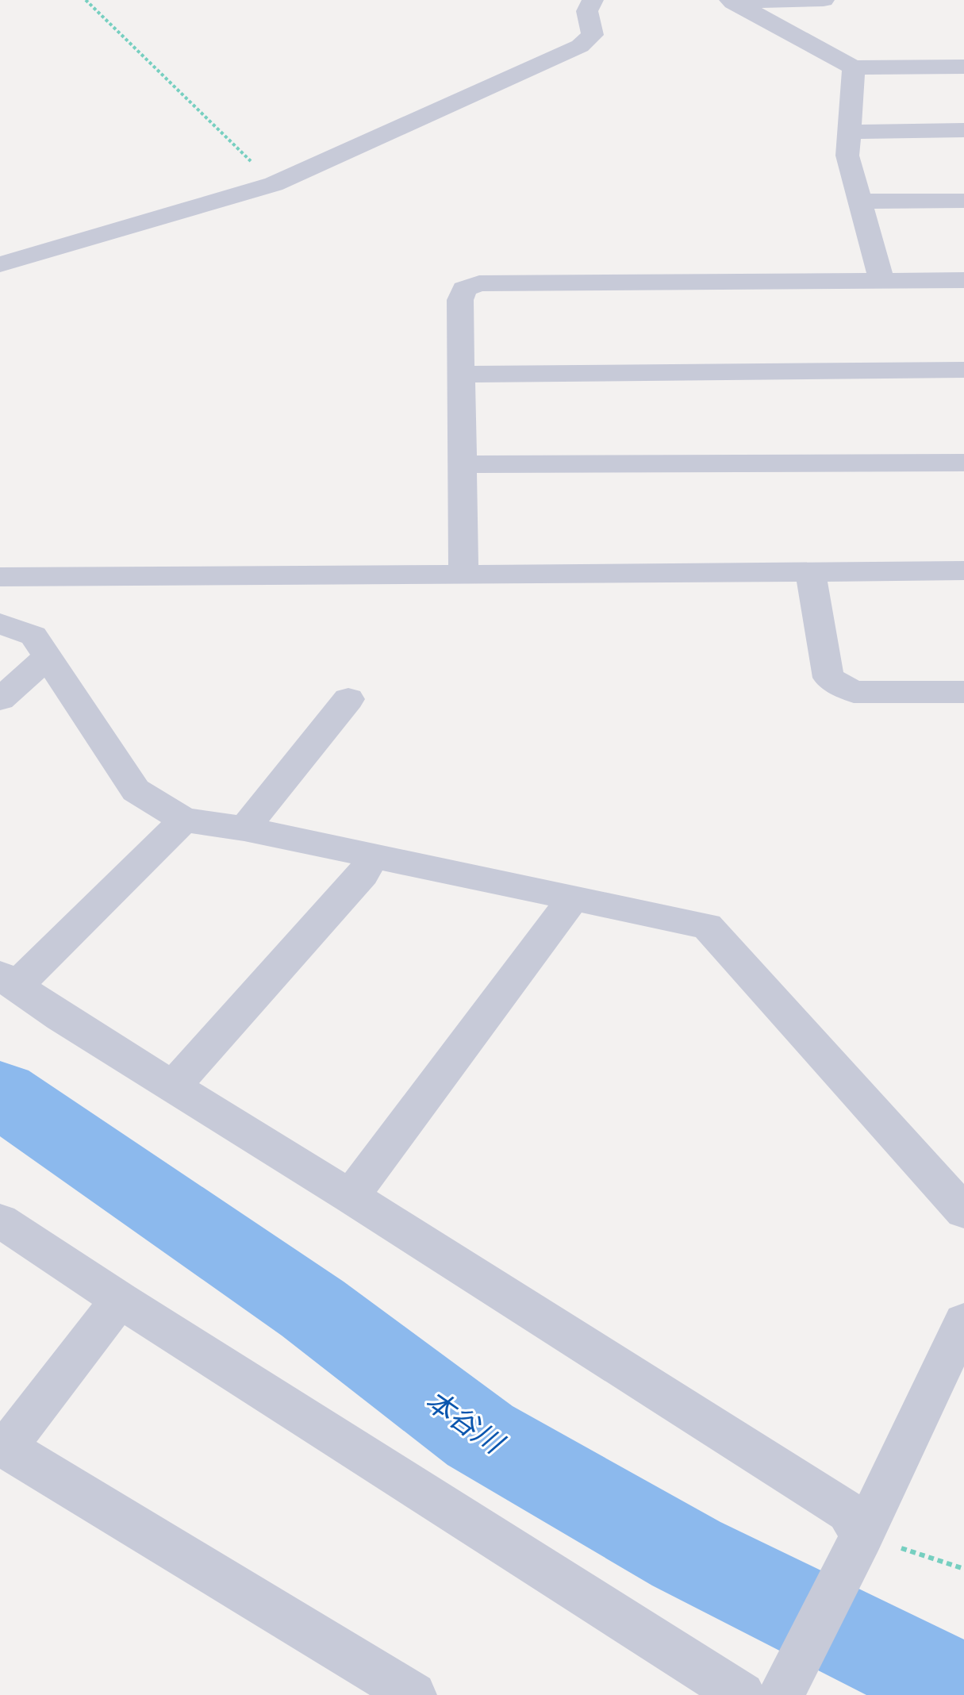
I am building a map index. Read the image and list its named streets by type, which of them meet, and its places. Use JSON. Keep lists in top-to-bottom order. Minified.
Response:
{"water":["本谷川"]}
